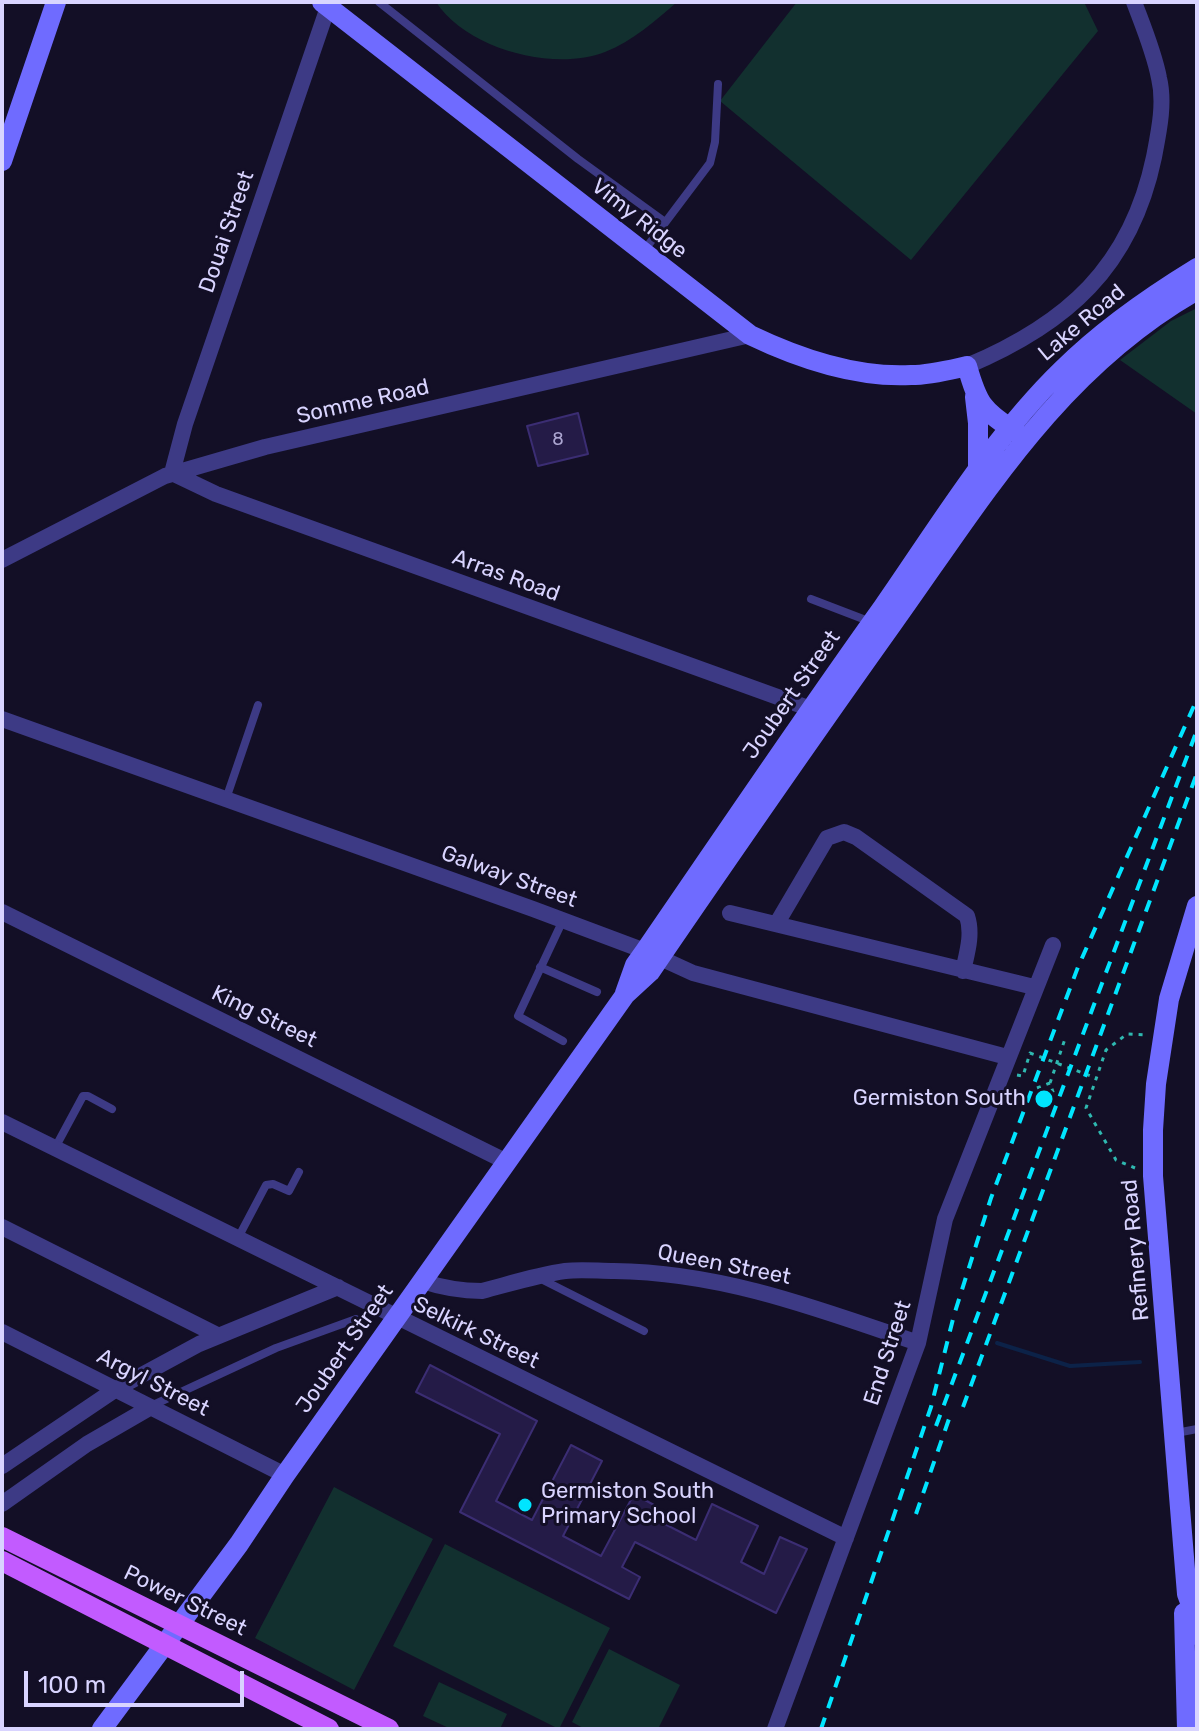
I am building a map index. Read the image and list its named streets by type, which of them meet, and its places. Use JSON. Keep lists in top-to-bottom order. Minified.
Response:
{"streets":{"main road":["Vimy Ridge","Lake Road","Joubert Street","Refinery Road","Power Street"],"street":["Douai Street","Somme Road","Arras Road","Galway Street","King Street","Queen Street","Selkirk Street","End Street","Argyl Street"]},"crossings":[["Vimy Ridge","Douai Street"],["Vimy Ridge","Somme Road"],["Douai Street","Somme Road"],["Douai Street","Arras Road"],["Lake Road","Joubert Street"],["Somme Road","Arras Road"],["Arras Road","Joubert Street"],["Joubert Street","Galway Street"],["Joubert Street","King Street"],["Joubert Street","Queen Street"],["Joubert Street","Selkirk Street"],["Joubert Street","Argyl Street"],["Joubert Street","Power Street"],["Galway Street","End Street"],["Queen Street","End Street"],["Selkirk Street","End Street"]],"places":["Germiston South","Germiston South Primary School"],"house_numbers":["8"],"scale_bar":"100 m"}
